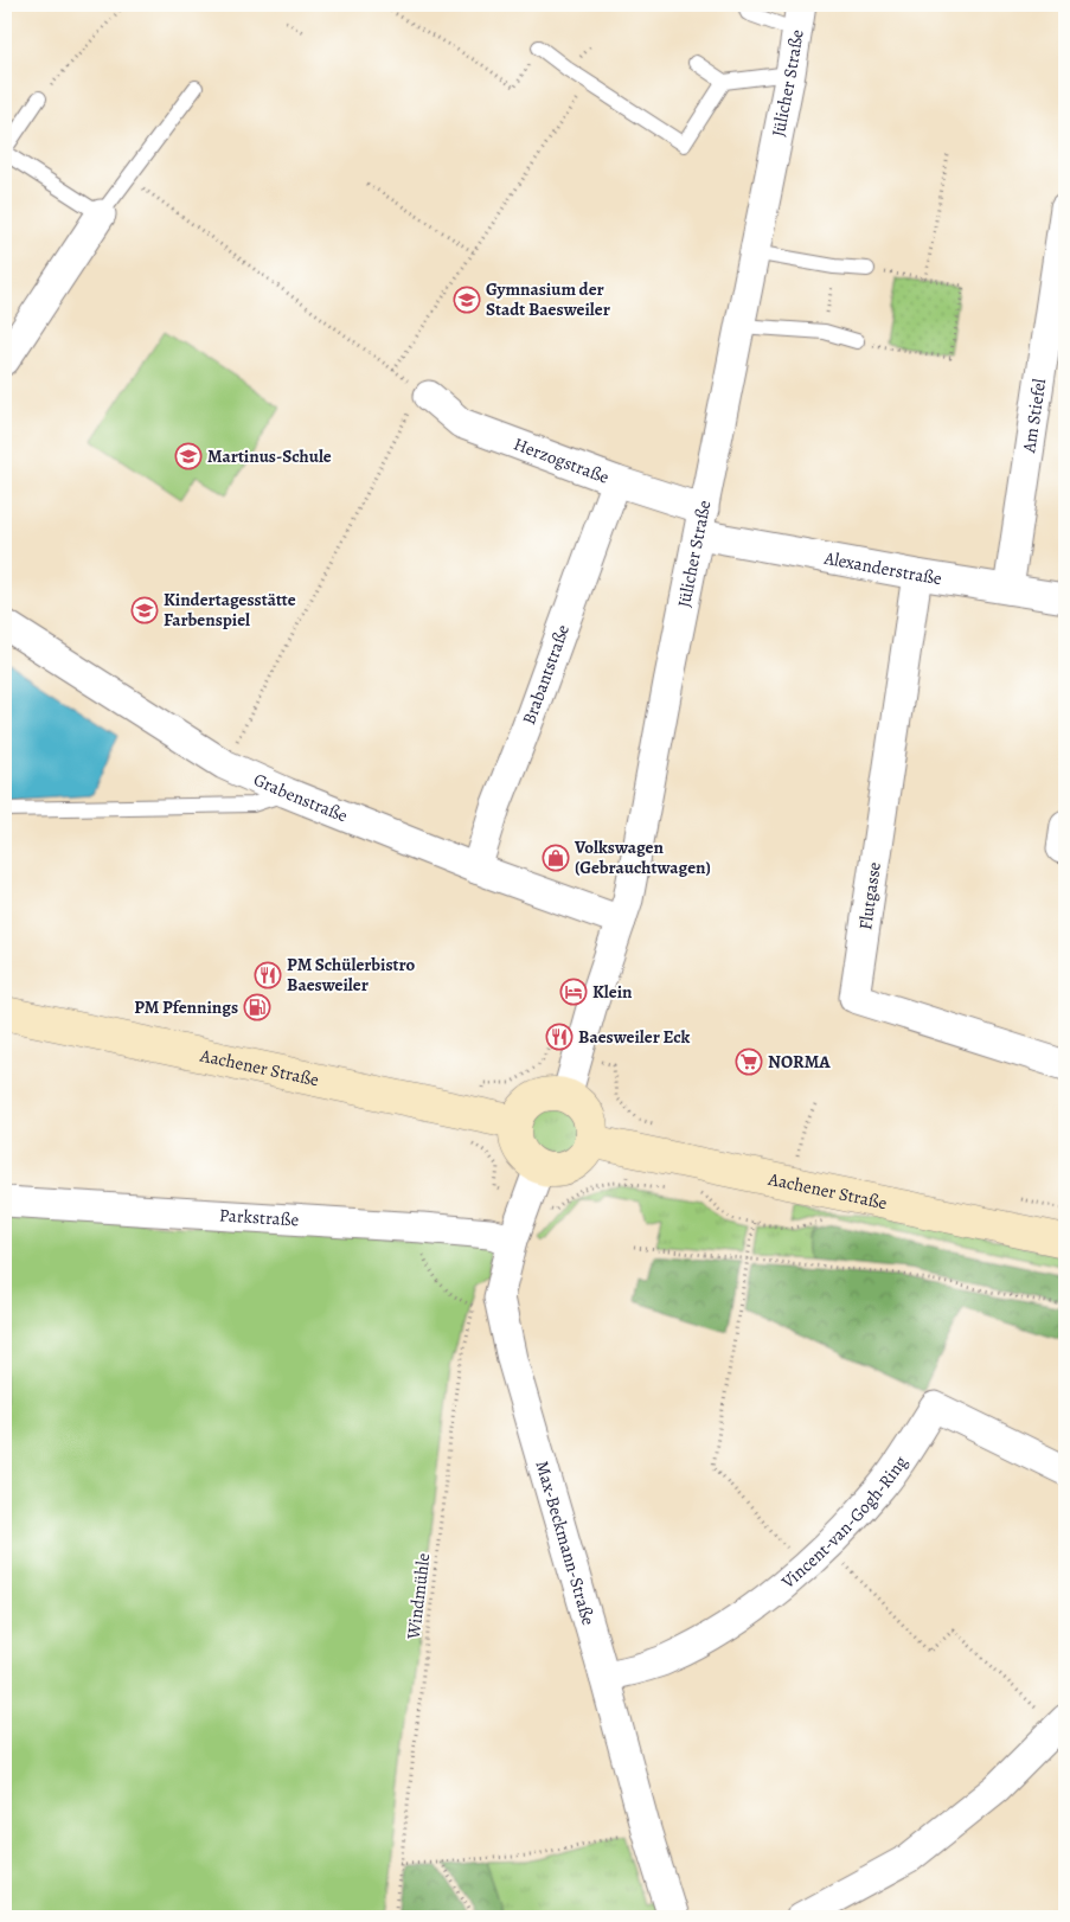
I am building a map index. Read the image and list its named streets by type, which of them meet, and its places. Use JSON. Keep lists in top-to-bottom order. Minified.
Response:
{"streets":{"main road":["Aachener Straße"],"street":["Jülicher Straße","Am Stiefel","Herzogstraße","Alexanderstraße","Brabantstraße","Grabenstraße","Flutgasse","Parkstraße","Vincent-van-Gogh-Ring","Max-Beckmann-Straße"],"path":["Windmühle"]},"crossings":[["Jülicher Straße","Herzogstraße"],["Jülicher Straße","Alexanderstraße"],["Jülicher Straße","Grabenstraße"],["Jülicher Straße","Aachener Straße"],["Jülicher Straße","Max-Beckmann-Straße"],["Am Stiefel","Alexanderstraße"],["Herzogstraße","Alexanderstraße"],["Herzogstraße","Brabantstraße"],["Alexanderstraße","Flutgasse"],["Brabantstraße","Grabenstraße"],["Aachener Straße","Max-Beckmann-Straße"],["Parkstraße","Max-Beckmann-Straße"],["Vincent-van-Gogh-Ring","Max-Beckmann-Straße"],["Max-Beckmann-Straße","Windmühle"]],"places":{"school or university":["Gymnasium der Stadt Baesweiler","Martinus-Schule","Kindertagesstätte Farbenspiel"],"shop":["Volkswagen (Gebrauchtwagen)"],"restaurant":["PM Schülerbistro Baesweiler","Baesweiler Eck"],"hotel":["Klein"],"fuel station":["PM Pfennings"],"supermarket":["NORMA"]}}
